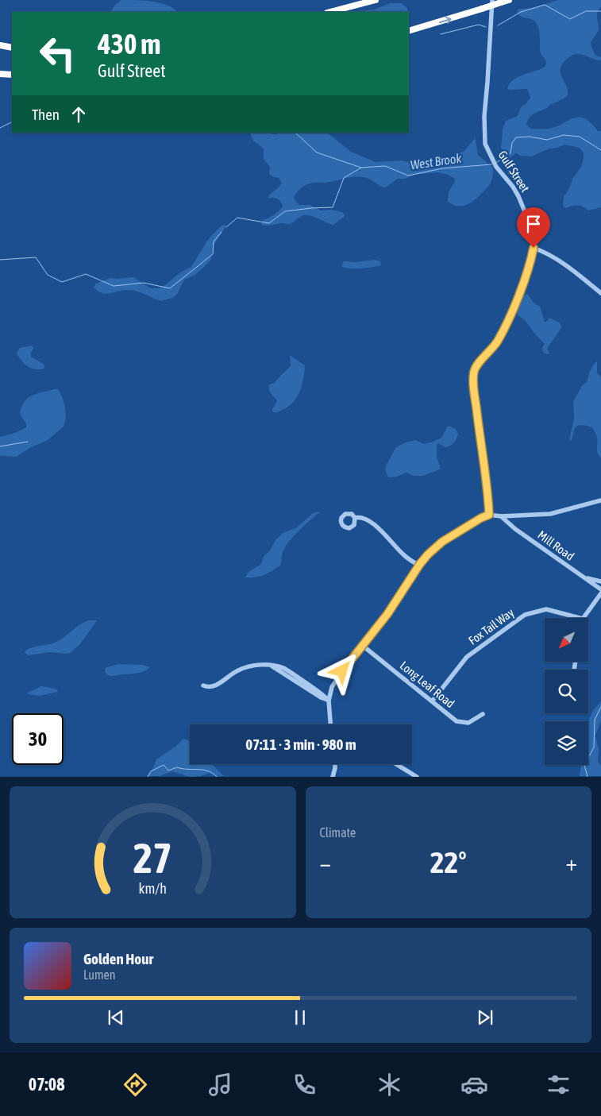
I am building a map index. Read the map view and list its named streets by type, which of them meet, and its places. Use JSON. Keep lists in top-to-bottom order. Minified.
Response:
{"streets":{"street":["Gulf Street","Mill Road","Fox Tail Way","Long Leaf Road"]},"crossings":[["Fox Tail Way","Long Leaf Road"]],"water":["West Brook"],"north":"bottom left","page":{"turn":["430 m","Gulf Street"],"then":"Then","limit":"30","trip":"07:11 · 3 min · 980 m","tile":"Climate","heat":["−","22°","+"],"song":["Golden Hour","Lumen"],"tabs":"07:08","gauge":["27","km/h"]}}
